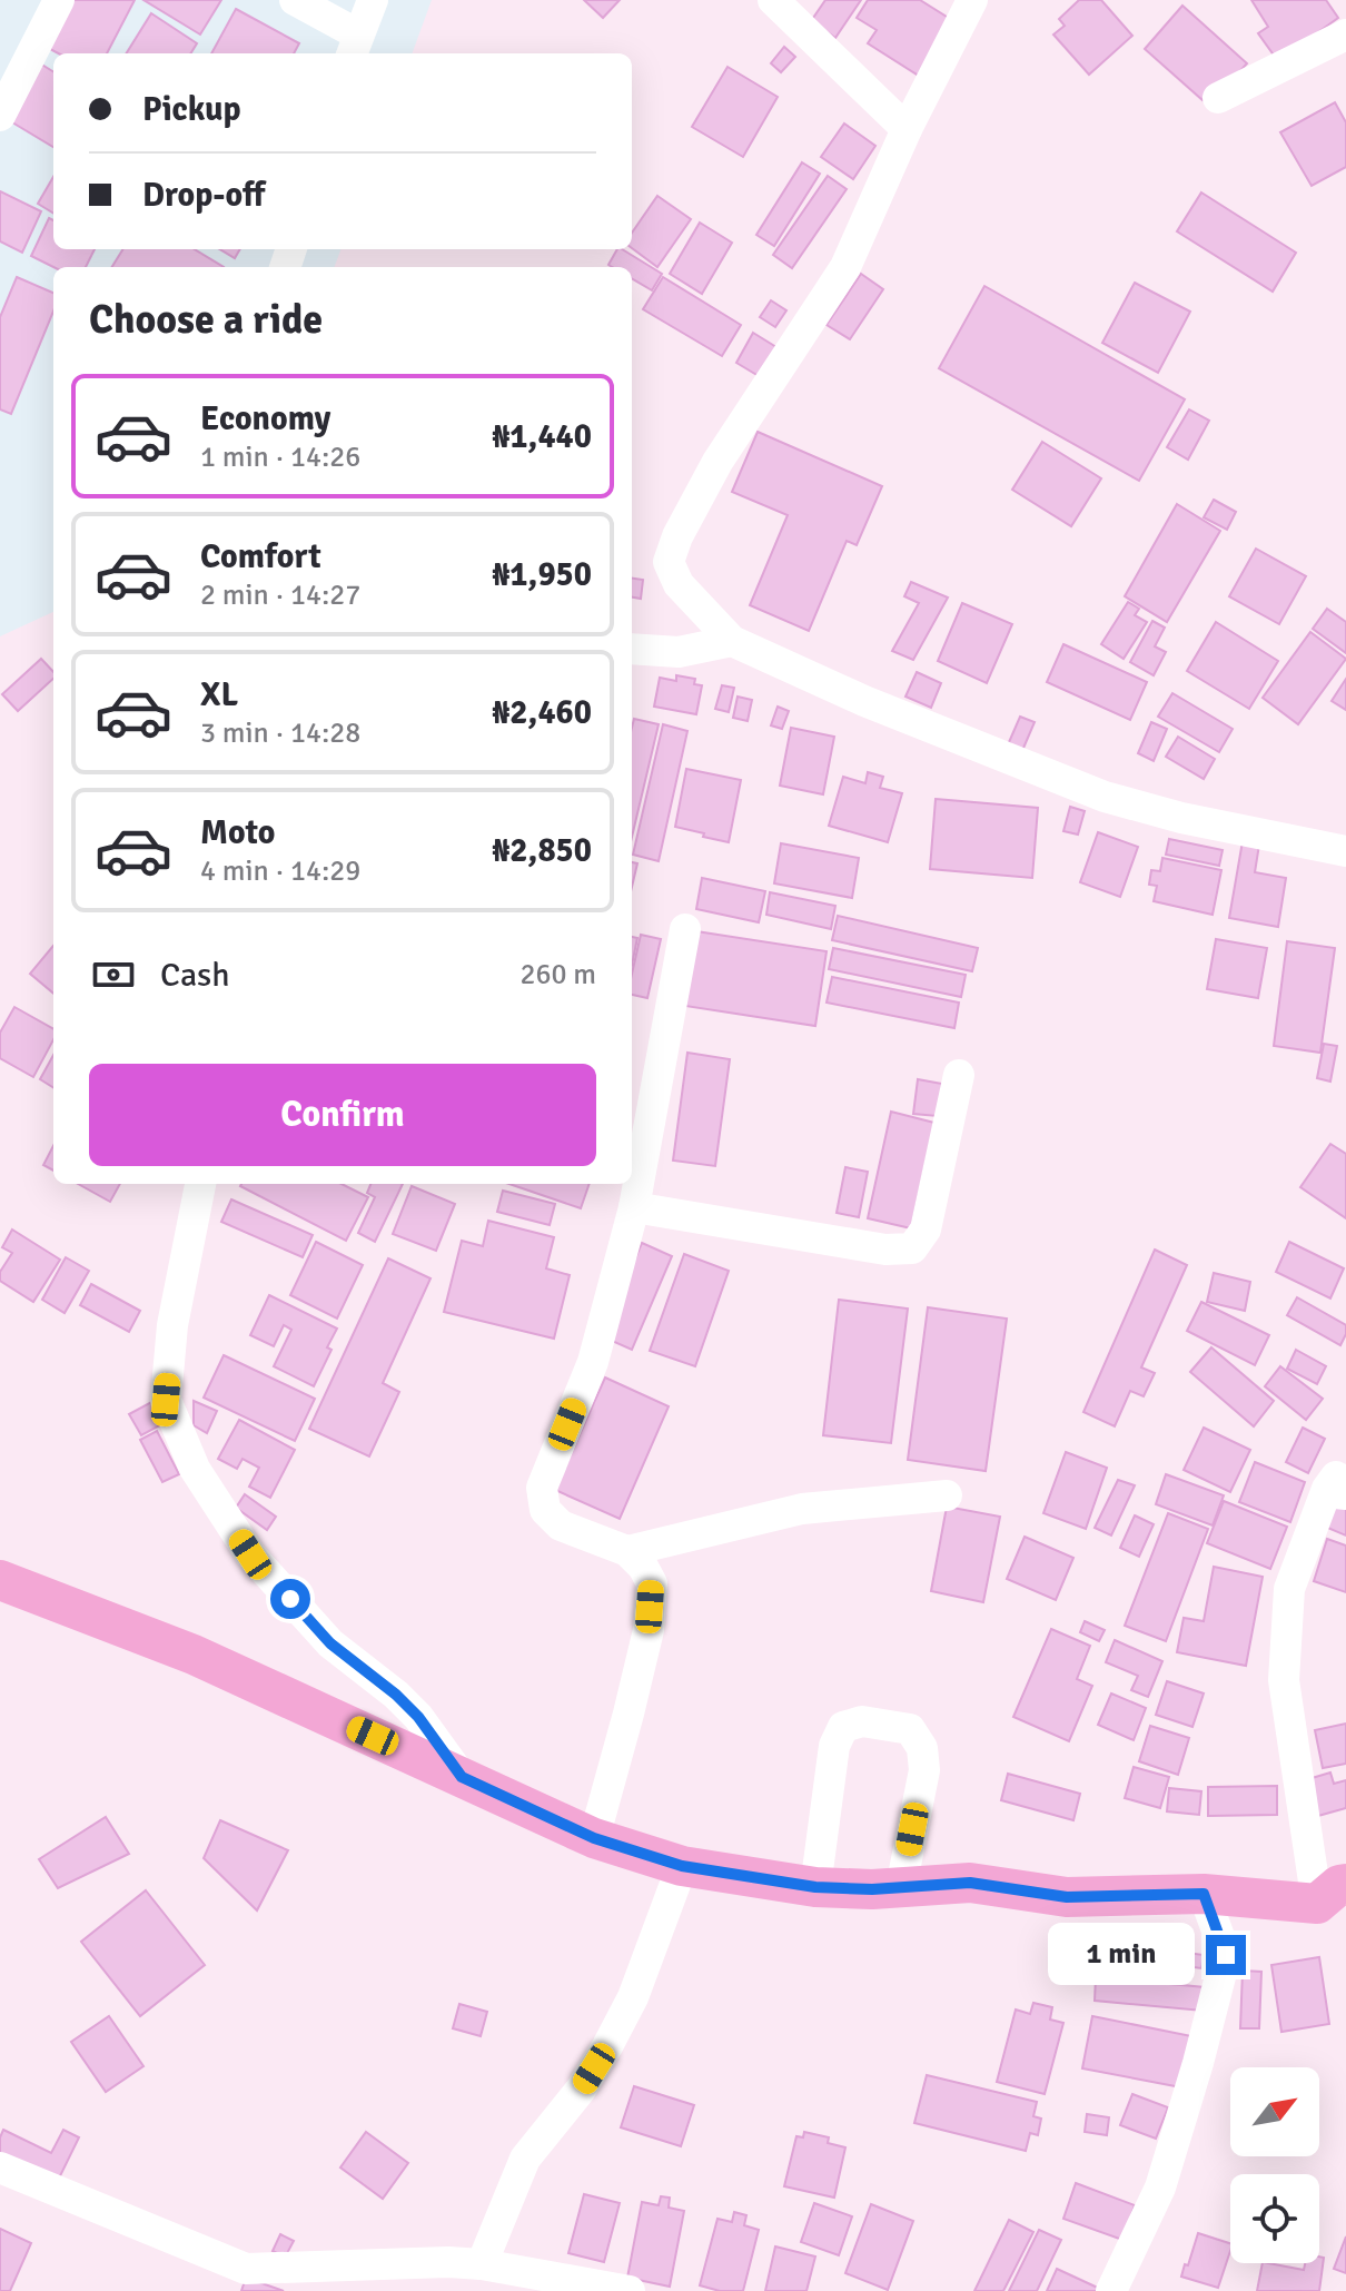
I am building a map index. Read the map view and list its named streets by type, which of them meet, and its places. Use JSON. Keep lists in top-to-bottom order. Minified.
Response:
{"north":"top right","page":{"banner":["Pickup","Drop-off"],"heading":"Choose a ride","list":[{"name":"Economy","note":"1 min · 14:26","value":"₦1,440"},{"name":"Comfort","note":"2 min · 14:27","value":"₦1,950"},{"name":"XL","note":"3 min · 14:28","value":"₦2,460"},{"name":"Moto","note":"4 min · 14:29","value":"₦2,850"}],"pay":["Cash","260 m"],"buttons":"Confirm","bubble":"1 min"}}
